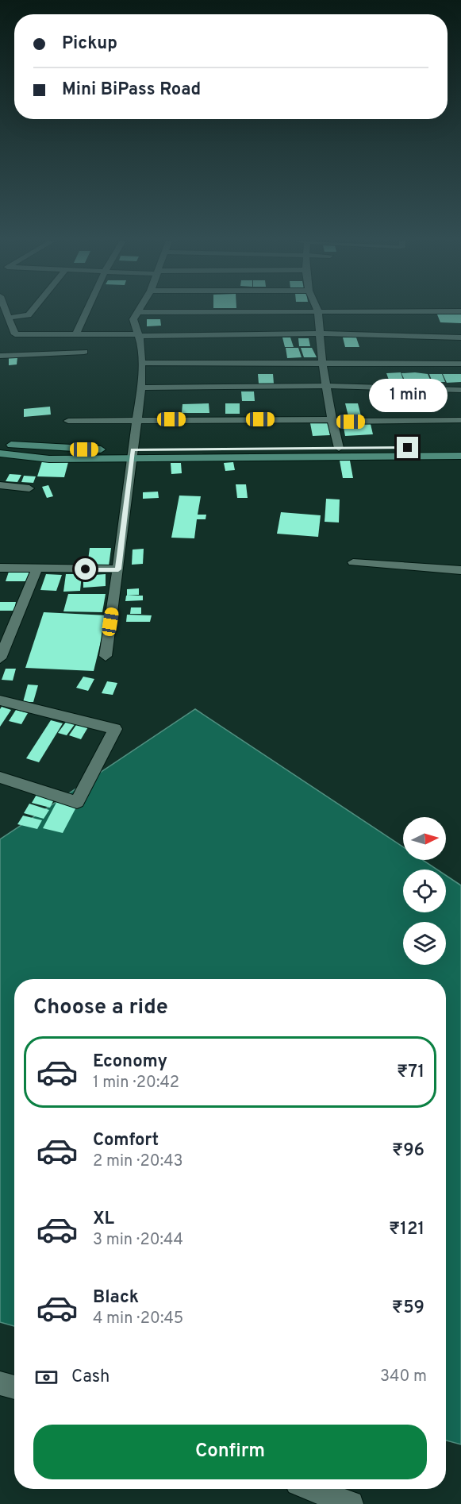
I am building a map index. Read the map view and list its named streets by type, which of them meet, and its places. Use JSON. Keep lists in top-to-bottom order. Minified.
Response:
{"north":"right","page":{"banner":["Pickup","Mini BiPass Road"],"bubble":"1 min","heading":"Choose a ride","list":[{"name":"Economy","note":"1 min · 20:42","value":"₹71"},{"name":"Comfort","note":"2 min · 20:43","value":"₹96"},{"name":"XL","note":"3 min · 20:44","value":"₹121"},{"name":"Black","note":"4 min · 20:45","value":"₹59"}],"pay":["Cash","340 m"],"buttons":"Confirm"}}
